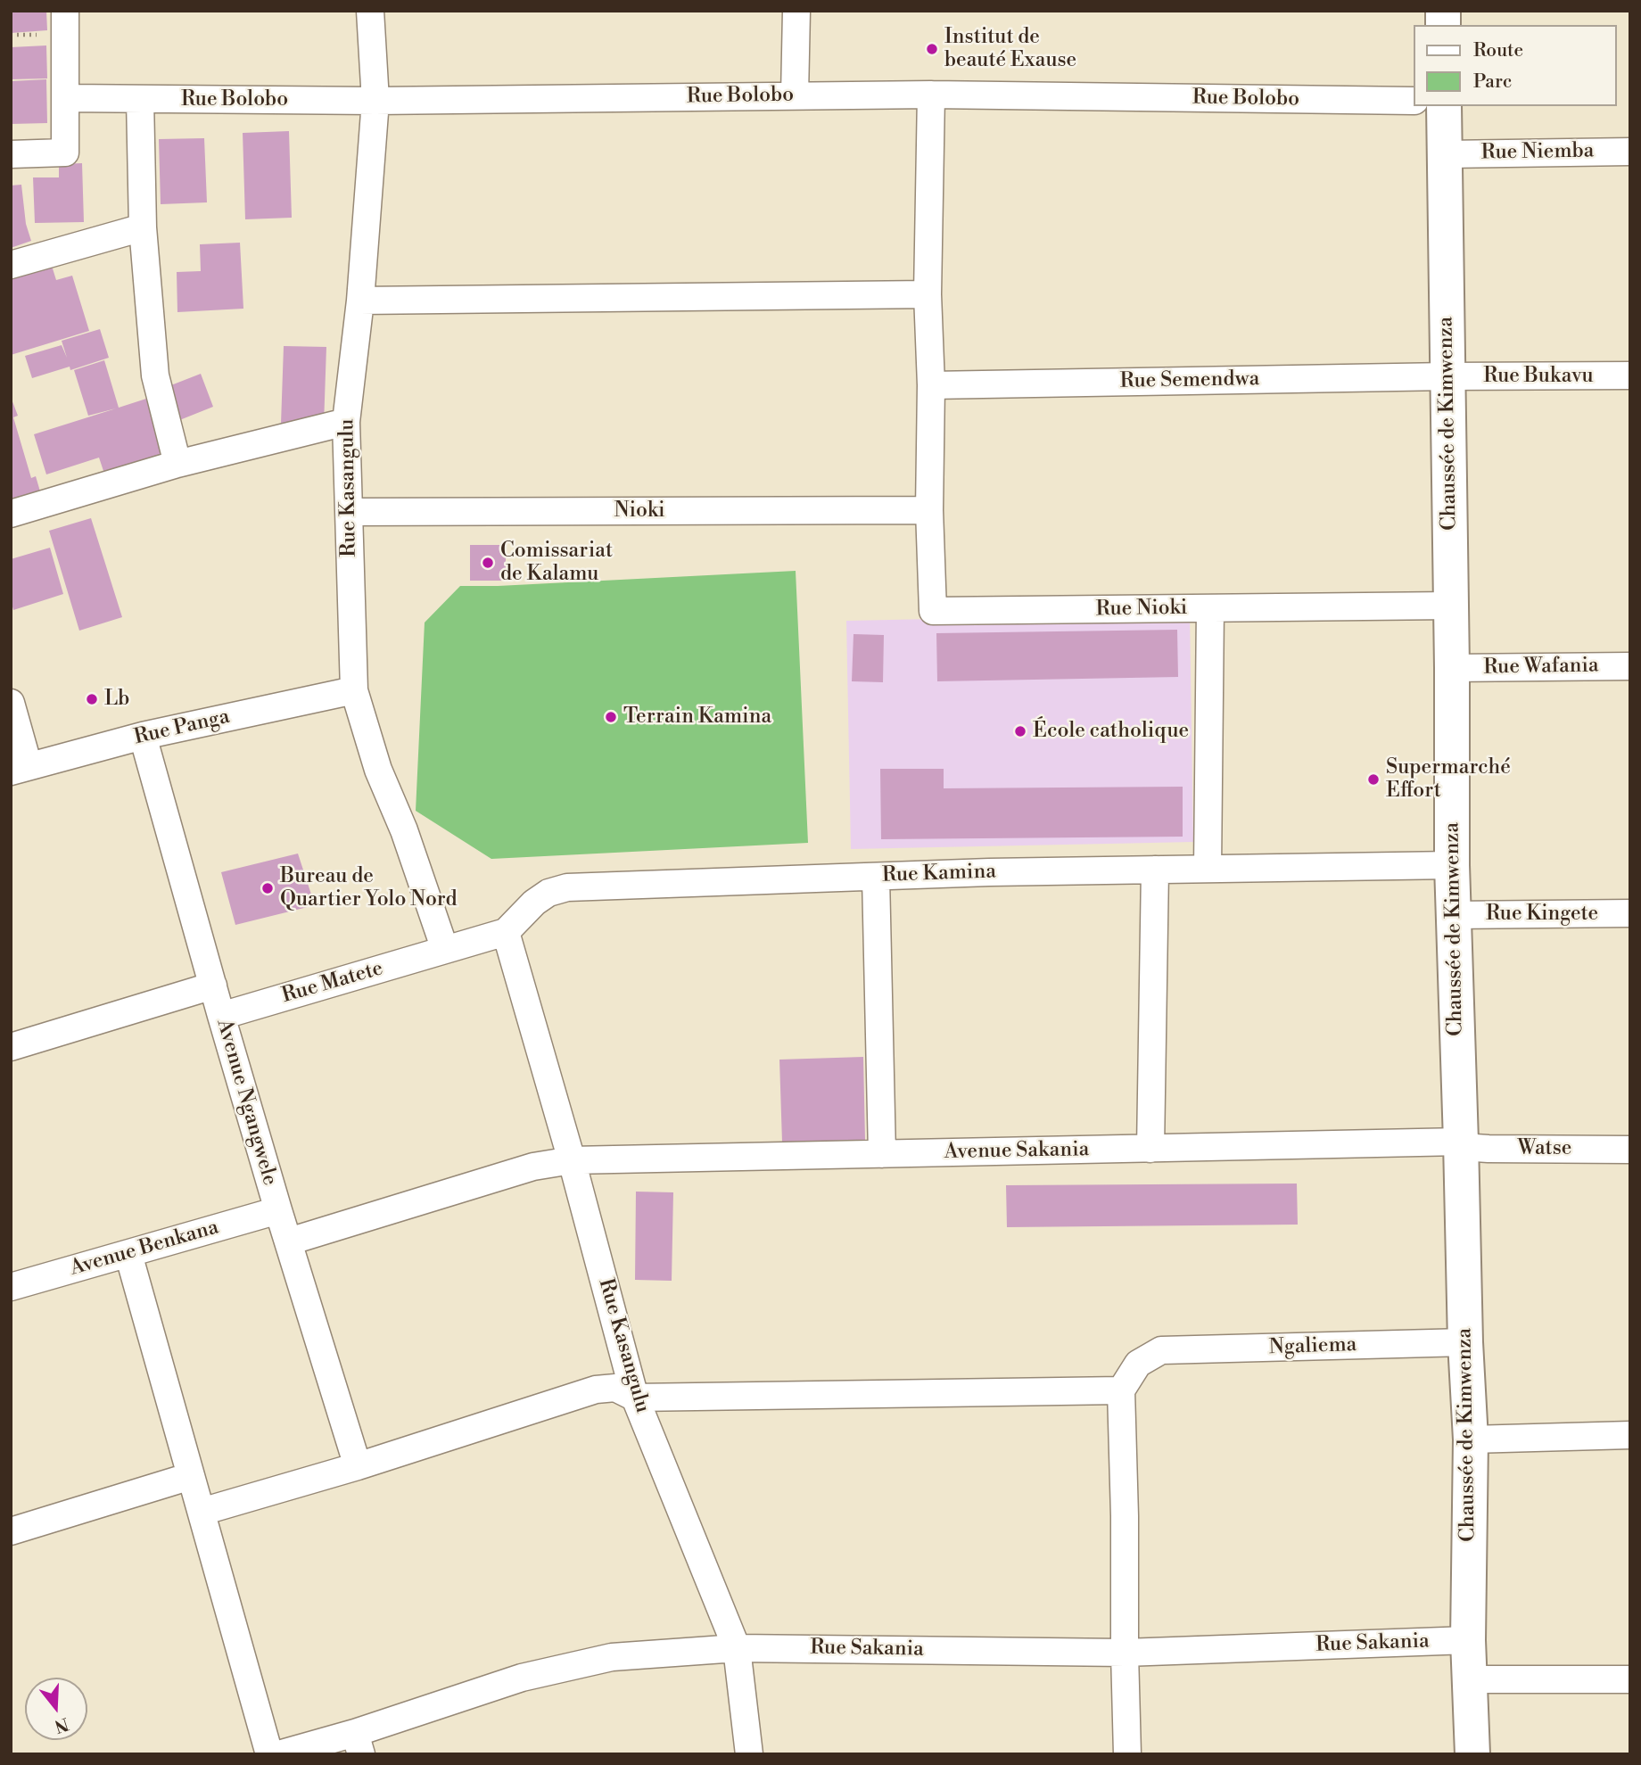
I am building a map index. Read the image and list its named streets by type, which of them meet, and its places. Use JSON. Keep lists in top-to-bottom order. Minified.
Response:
{"streets":{"street":["Rue Bolobo","Rue Niemba","Rue Bukavu","Rue Semendwa","Chaussée de Kimwenza","Rue Kasangulu","Nioki","Rue Nioki","Rue Wafania","Rue Panga","Rue Kamina","Rue Kingete","Rue Matete","Avenue Ngangwele","Watse","Avenue Sakania","Avenue Benkana","Ngaliema","Rue Sakania"]},"crossings":[["Rue Bolobo","Rue Kasangulu"],["Rue Niemba","Chaussée de Kimwenza"],["Rue Bukavu","Rue Semendwa"],["Rue Bukavu","Chaussée de Kimwenza"],["Rue Semendwa","Chaussée de Kimwenza"],["Chaussée de Kimwenza","Rue Nioki"],["Chaussée de Kimwenza","Rue Wafania"],["Chaussée de Kimwenza","Rue Kamina"],["Chaussée de Kimwenza","Rue Kingete"],["Chaussée de Kimwenza","Watse"],["Chaussée de Kimwenza","Avenue Sakania"],["Chaussée de Kimwenza","Ngaliema"],["Chaussée de Kimwenza","Rue Sakania"],["Rue Kasangulu","Nioki"],["Rue Kasangulu","Rue Panga"],["Rue Kasangulu","Rue Kamina"],["Rue Kasangulu","Rue Matete"],["Rue Kasangulu","Avenue Sakania"],["Rue Kasangulu","Rue Sakania"],["Nioki","Rue Nioki"],["Rue Panga","Avenue Ngangwele"],["Rue Kamina","Rue Matete"],["Rue Matete","Avenue Ngangwele"],["Avenue Ngangwele","Avenue Sakania"],["Avenue Ngangwele","Avenue Benkana"],["Watse","Avenue Sakania"]],"places":["Institut de beauté Exause","Comissariat de Kalamu","Lb","Terrain Kamina","École catholique","Supermarché Effort","Bureau de Quartier Yolo Nord"],"legend":["Route","Parc"],"north":"bottom"}
